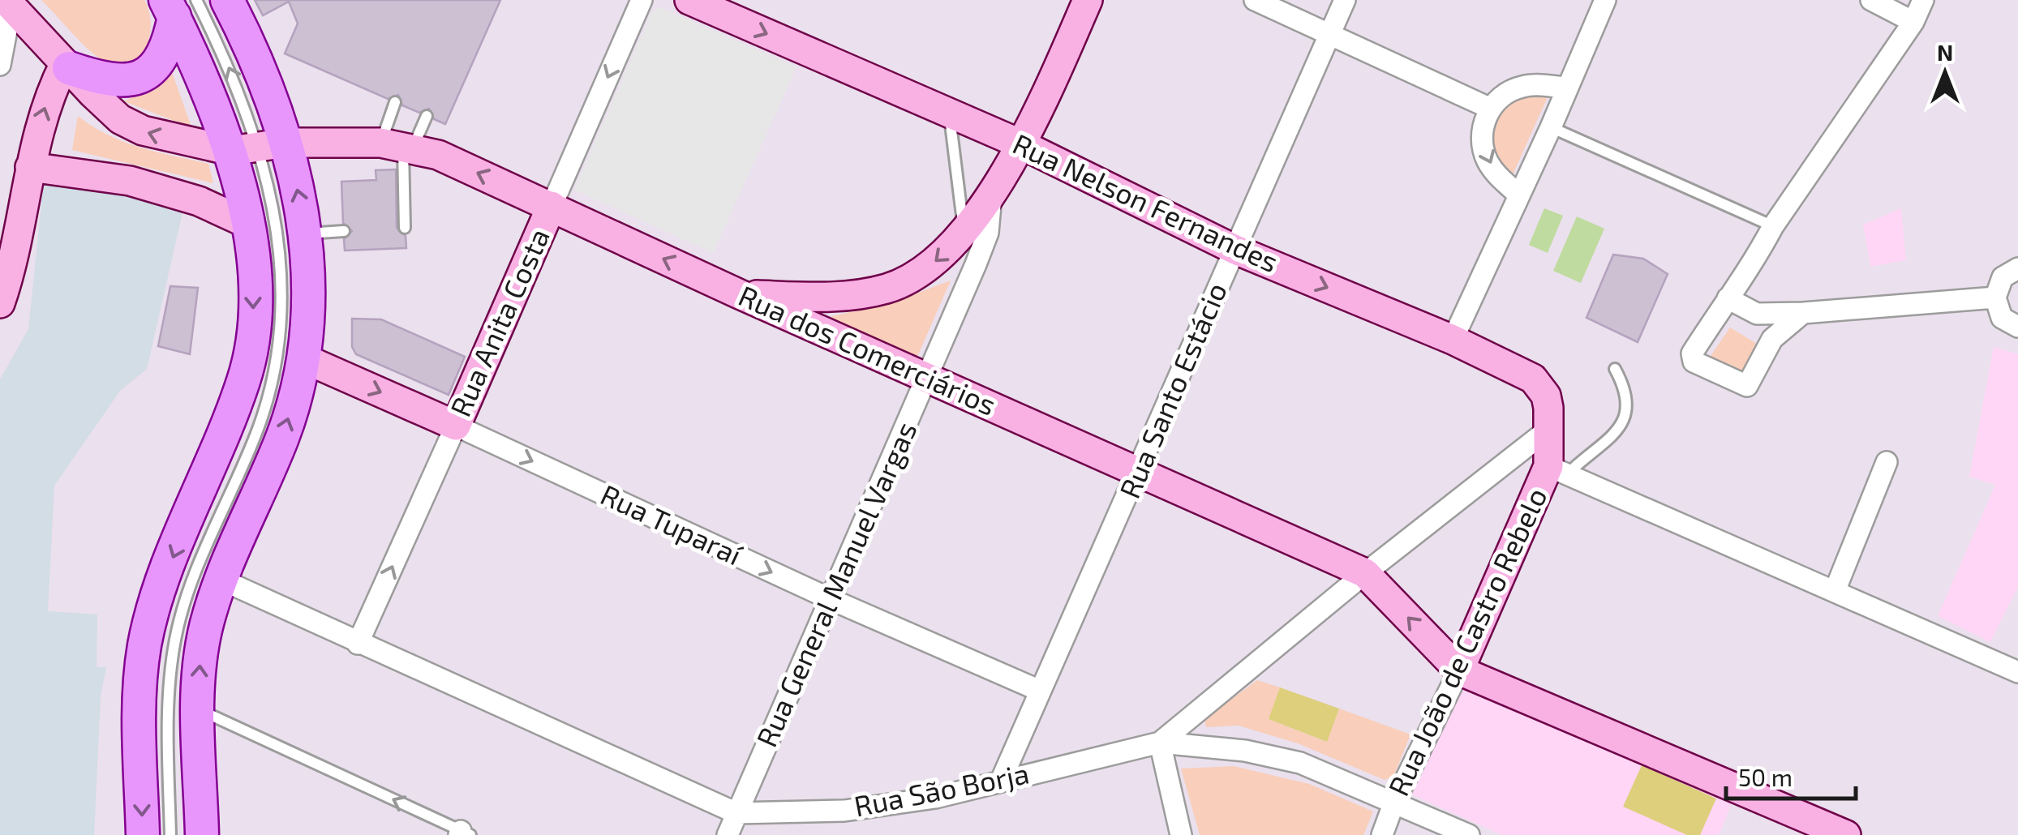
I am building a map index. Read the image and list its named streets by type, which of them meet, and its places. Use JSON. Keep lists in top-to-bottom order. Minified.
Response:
{"streets":{"street":["Rua Nelson Fernandes","Rua Anita Costa","Rua dos Comerciários","Rua Santo Estácio","Rua Tuparaí","Rua General Manuel Vargas","Rua João de Castro Rebelo","Rua São Borja"]},"crossings":[["Rua Nelson Fernandes","Rua Santo Estácio"],["Rua Nelson Fernandes","Rua João de Castro Rebelo"],["Rua Nelson Fernandes","Rua São Borja"],["Rua Anita Costa","Rua dos Comerciários"],["Rua Anita Costa","Rua Tuparaí"],["Rua Anita Costa","Rua São Borja"],["Rua dos Comerciários","Rua Santo Estácio"],["Rua dos Comerciários","Rua General Manuel Vargas"],["Rua dos Comerciários","Rua João de Castro Rebelo"],["Rua dos Comerciários","Rua São Borja"],["Rua Santo Estácio","Rua Tuparaí"],["Rua Santo Estácio","Rua São Borja"],["Rua Tuparaí","Rua General Manuel Vargas"],["Rua General Manuel Vargas","Rua São Borja"],["Rua João de Castro Rebelo","Rua São Borja"]],"one_way":["Rua Tuparaí"],"scale_bar":"50 m","north":"top"}
